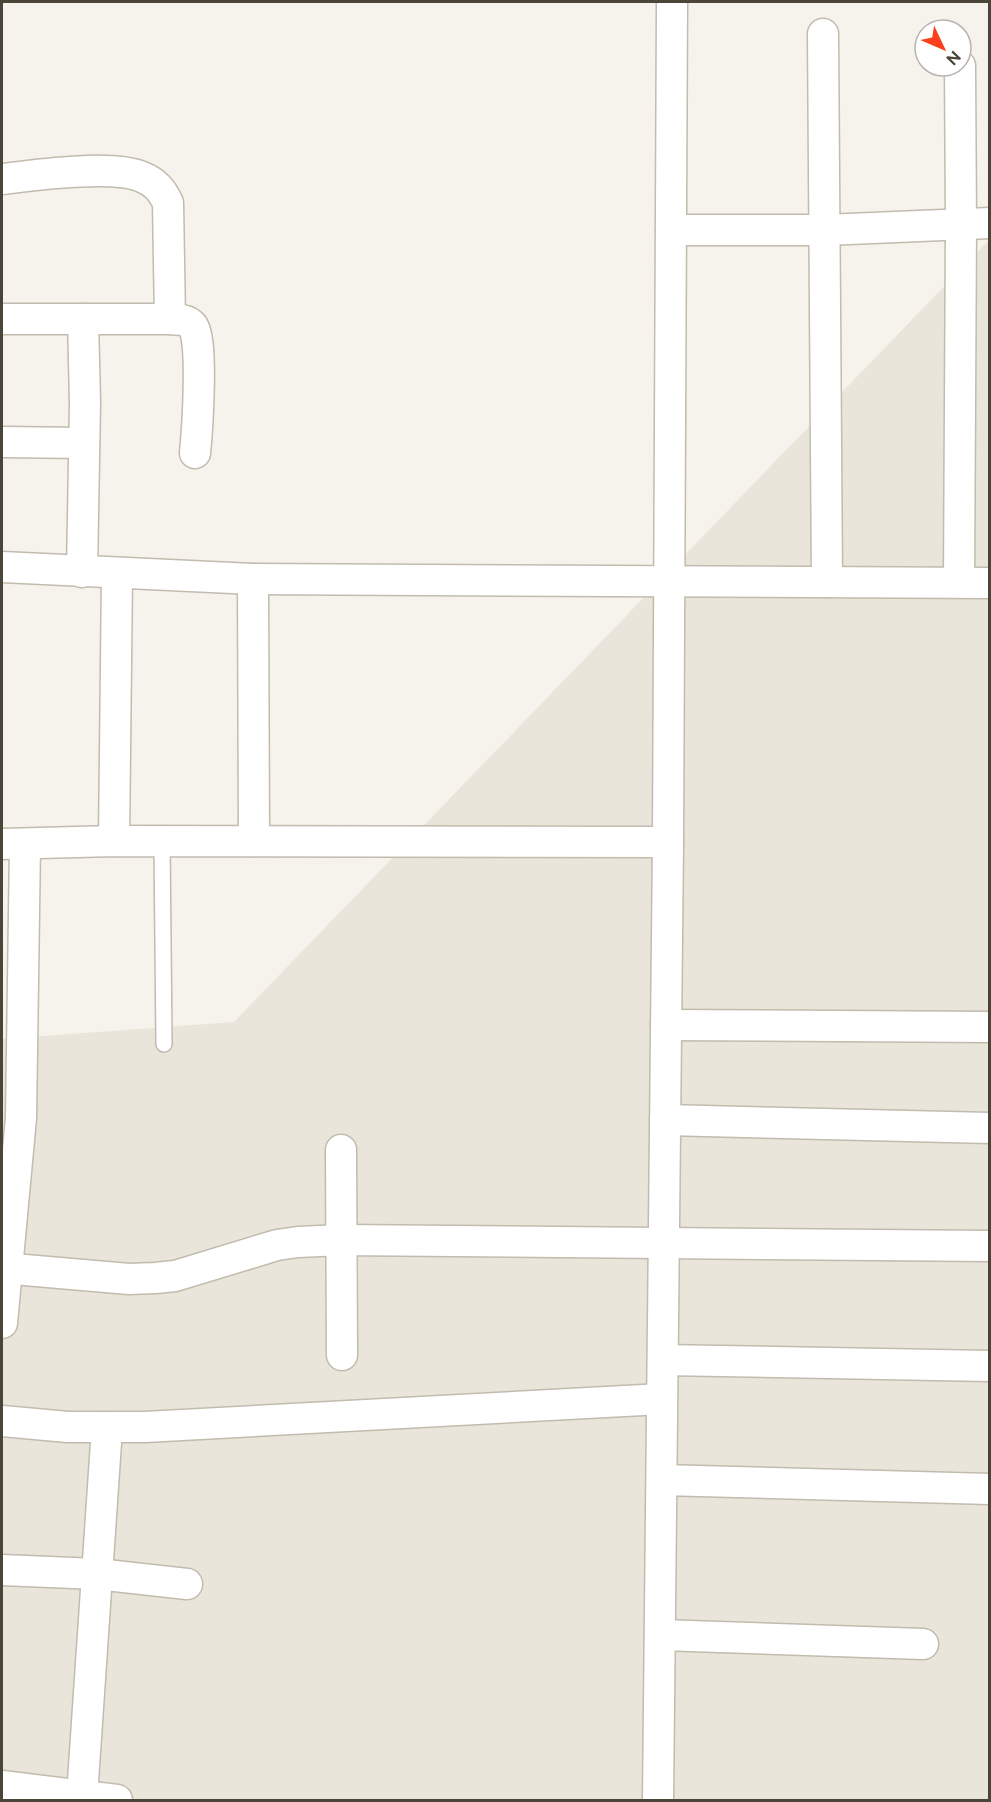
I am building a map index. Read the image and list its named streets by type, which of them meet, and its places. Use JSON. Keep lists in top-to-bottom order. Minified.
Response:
{"north":"bottom right"}
